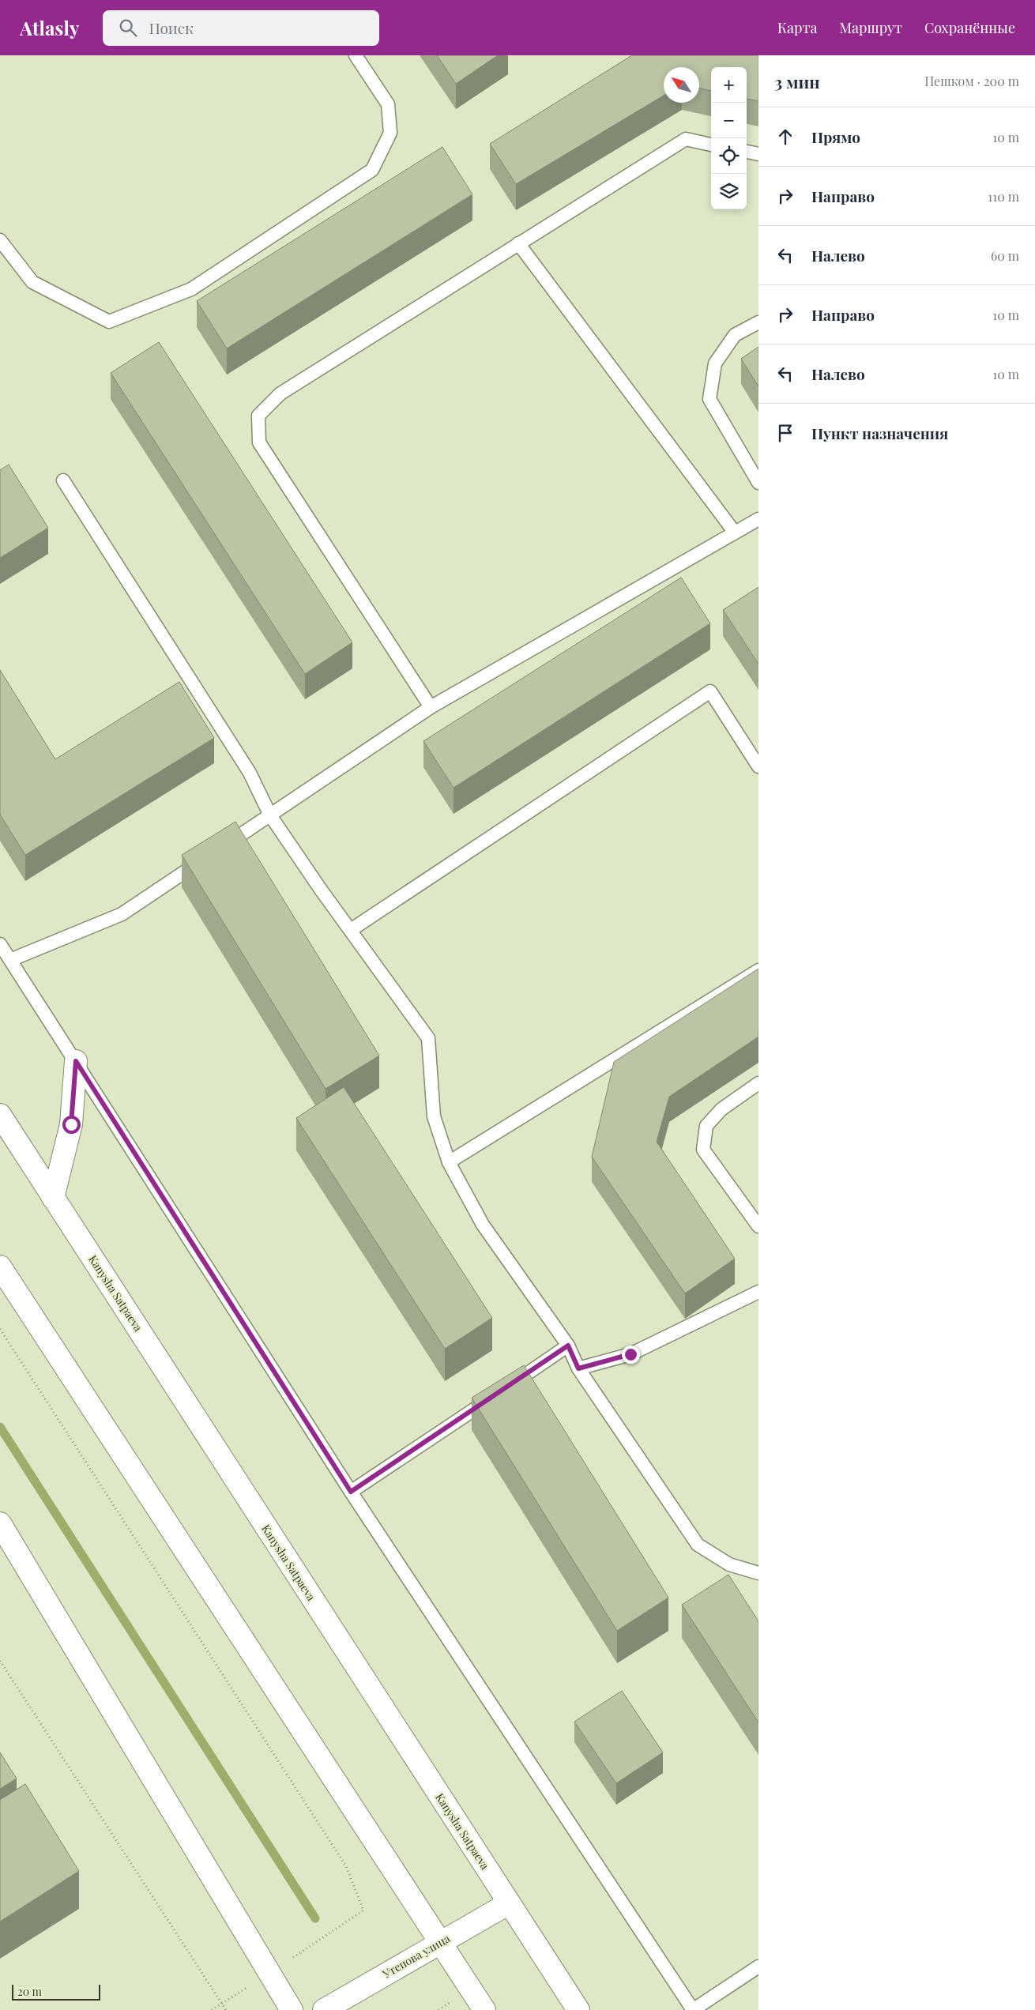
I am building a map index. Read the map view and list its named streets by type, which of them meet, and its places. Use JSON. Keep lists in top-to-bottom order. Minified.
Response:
{"streets":{"main road":["Kanysha Satpaeva","Утепова улица"]},"crossings":[["Kanysha Satpaeva","Утепова улица"]],"scale_bar":"20 m","north":"top left","page":{"header":"Atlasly","search":"Поиск","nav":["Карта","Маршрут","Сохранённые"],"heading":["3 мин","Пешком · 200 m"],"map_buttons":["+","−"],"list":[["Прямо","10 m"],["Направо","110 m"],["Налево","60 m"],["Направо","10 m"],["Налево","10 m"],"Пункт назначения"],"scale":"20 m"}}
